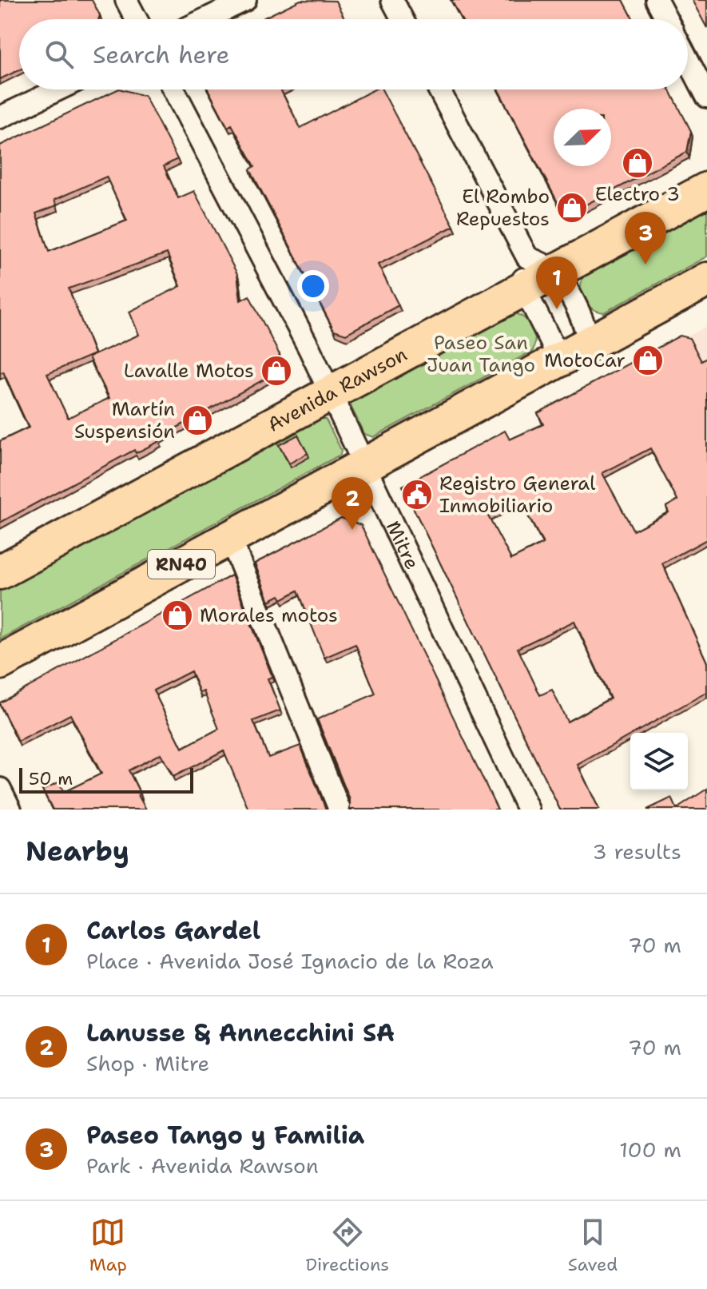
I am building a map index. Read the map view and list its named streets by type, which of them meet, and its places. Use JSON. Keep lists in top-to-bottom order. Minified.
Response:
{"streets":{"main road":["Avenida Rawson","RN40"],"street":["Mitre"]},"crossings":[["Avenida Rawson","Mitre"],["Mitre","RN40"]],"parks":["Paseo San Juan Tango"],"places":{"shop":["Electro 3","El Rombo Repuestos","MotoCar","Lavalle Motos","Martín Suspensión","Morales motos"],"public building":["Registro General Inmobiliario"]},"scale_bar":"50 m","north":"top right","page":{"search":"Search here","pins":["3","1","2"],"scale":"50 m","heading":["Nearby","3 results"],"list":[{"mark":"1","name":"Carlos Gardel","note":"Place · Avenida José Ignacio de la Roza","value":"70 m"},{"mark":"2","name":"Lanusse & Annecchini SA","note":"Shop · Mitre","value":"70 m"},{"mark":"3","name":"Paseo Tango y Familia","note":"Park · Avenida Rawson","value":"100 m"}],"nav":["Map","Directions","Saved"]}}
